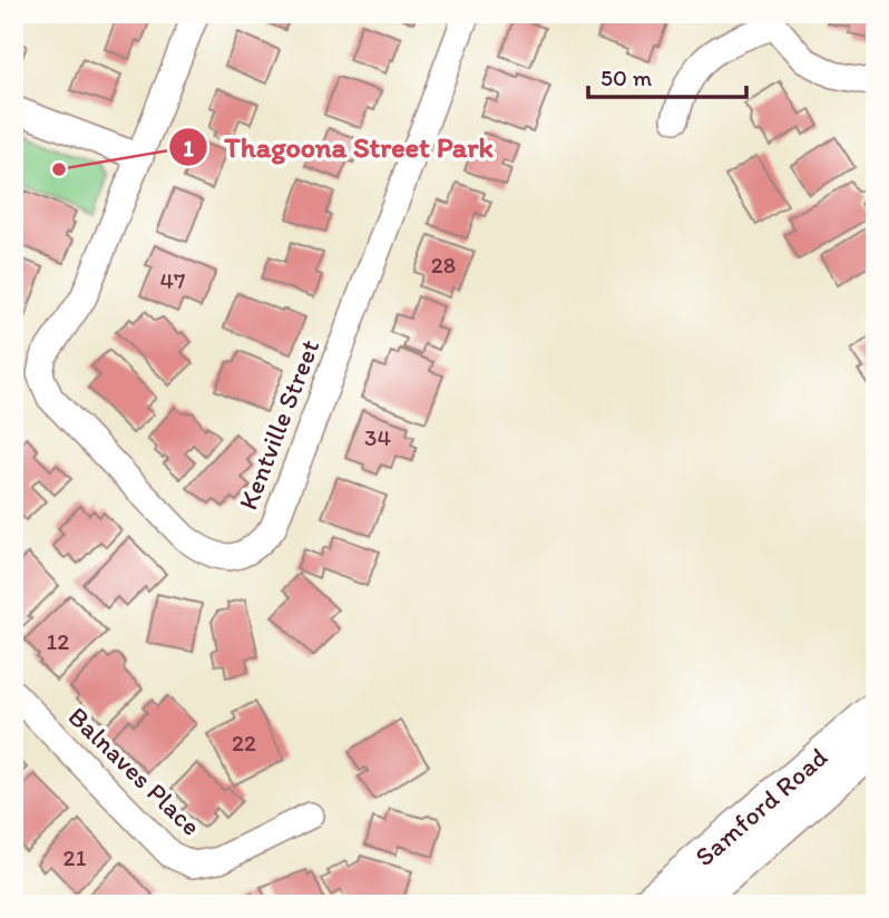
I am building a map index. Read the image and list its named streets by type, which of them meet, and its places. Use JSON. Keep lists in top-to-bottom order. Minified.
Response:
{"streets":{"main road":["Samford Road"],"street":["Kentville Street","Balnaves Place"]},"places":["Thagoona Street Park"],"house_numbers":["28","47","34","12","22","21"],"scale_bar":"50 m"}
